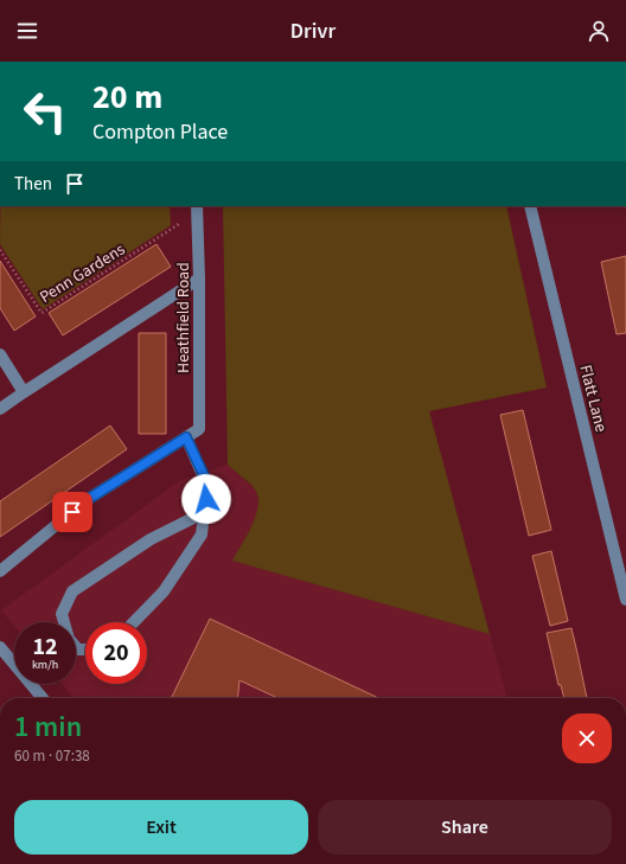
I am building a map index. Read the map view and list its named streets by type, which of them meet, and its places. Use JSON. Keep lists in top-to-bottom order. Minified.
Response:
{"streets":{"street":["Heathfield Road","Flatt Lane"],"path":["Penn Gardens"]},"crossings":[["Penn Gardens","Heathfield Road"]],"page":{"header":"Drivr","turn":["20 m","Compton Place"],"then":"Then","speed":"12 km/h","limit":"20","heading":["1 min","60 m · 07:38"],"buttons":["Exit","Share"]}}
